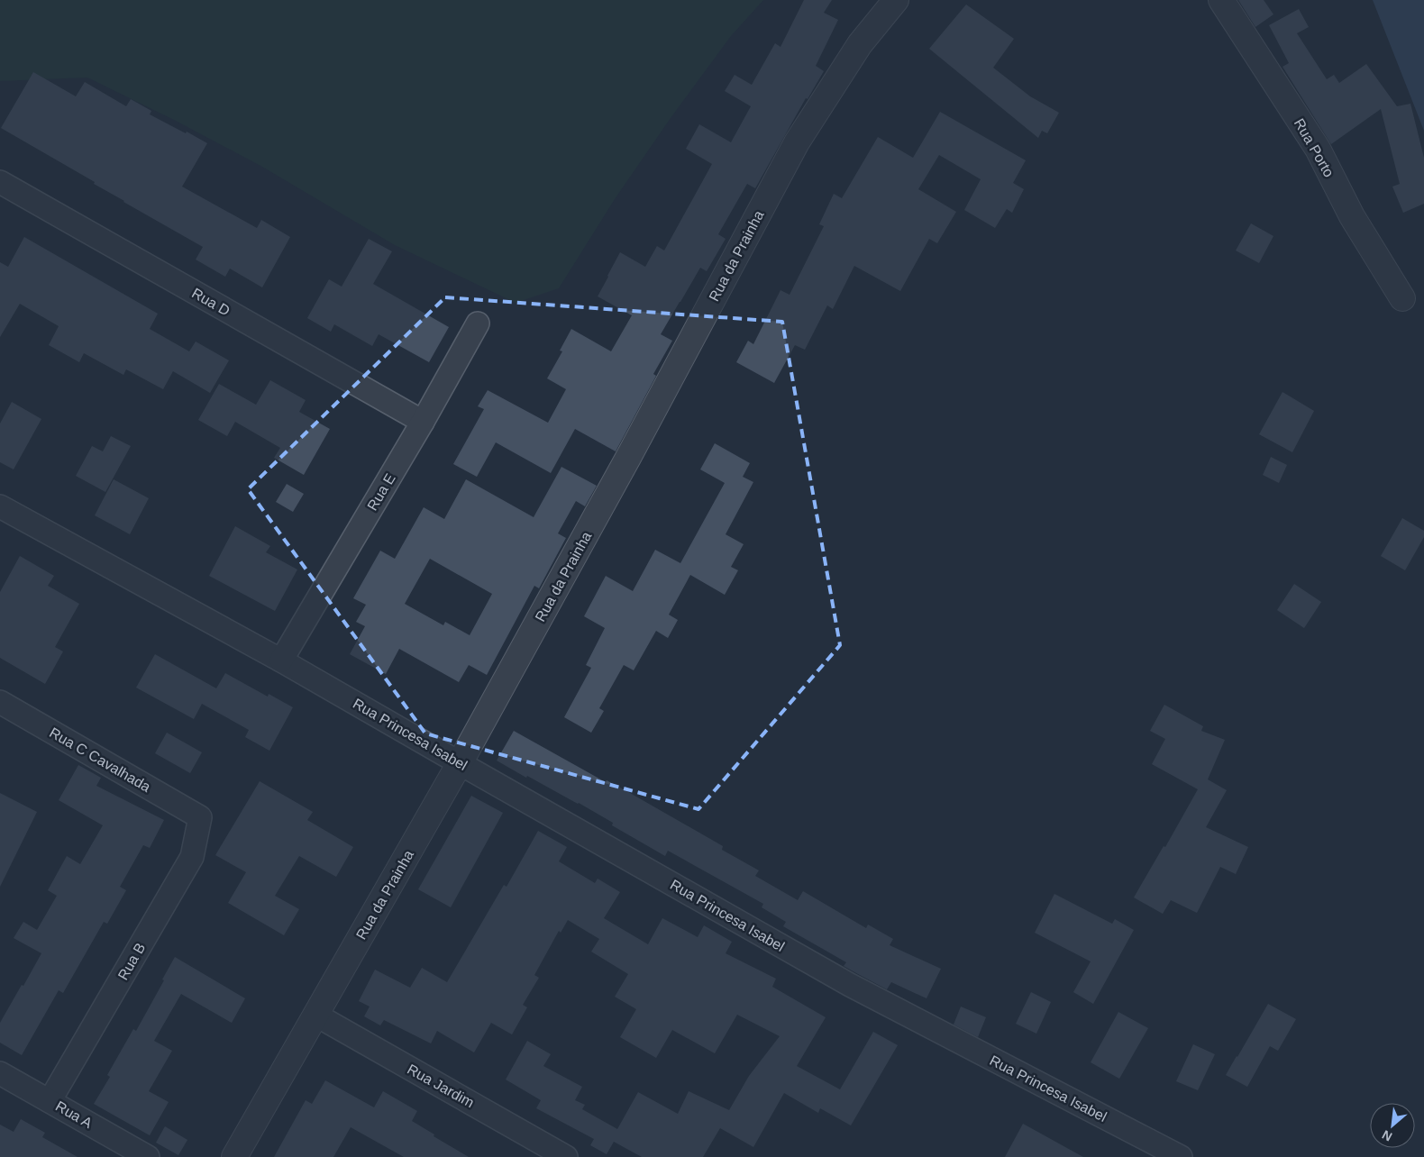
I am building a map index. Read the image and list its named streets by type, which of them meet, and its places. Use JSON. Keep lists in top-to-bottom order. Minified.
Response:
{"streets":{"street":["Rua Porto","Rua da Prainha","Rua D","Rua E","Rua Princesa Isabel","Rua C Cavalhada","Rua B","Rua Jardim","Rua A"]},"crossings":[["Rua da Prainha","Rua Princesa Isabel"],["Rua da Prainha","Rua Jardim"],["Rua D","Rua E"],["Rua E","Rua Princesa Isabel"],["Rua C Cavalhada","Rua B"],["Rua B","Rua A"]],"north":"bottom left"}
